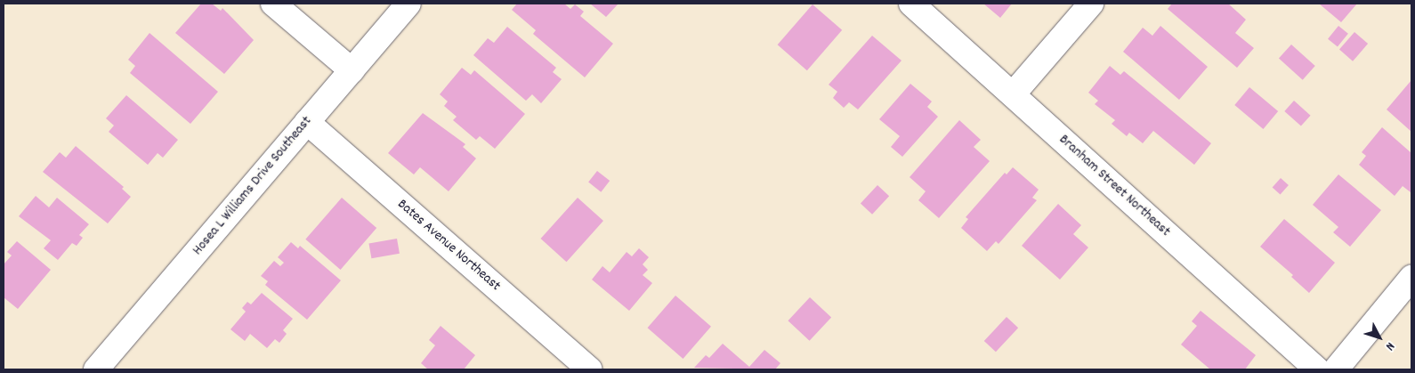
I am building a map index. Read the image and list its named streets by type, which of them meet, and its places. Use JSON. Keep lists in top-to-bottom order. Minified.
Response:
{"streets":{"street":["Hosea L Williams Drive Southeast","Branham Street Northeast","Bates Avenue Northeast"]},"crossings":[["Hosea L Williams Drive Southeast","Bates Avenue Northeast"]],"north":"bottom right"}
